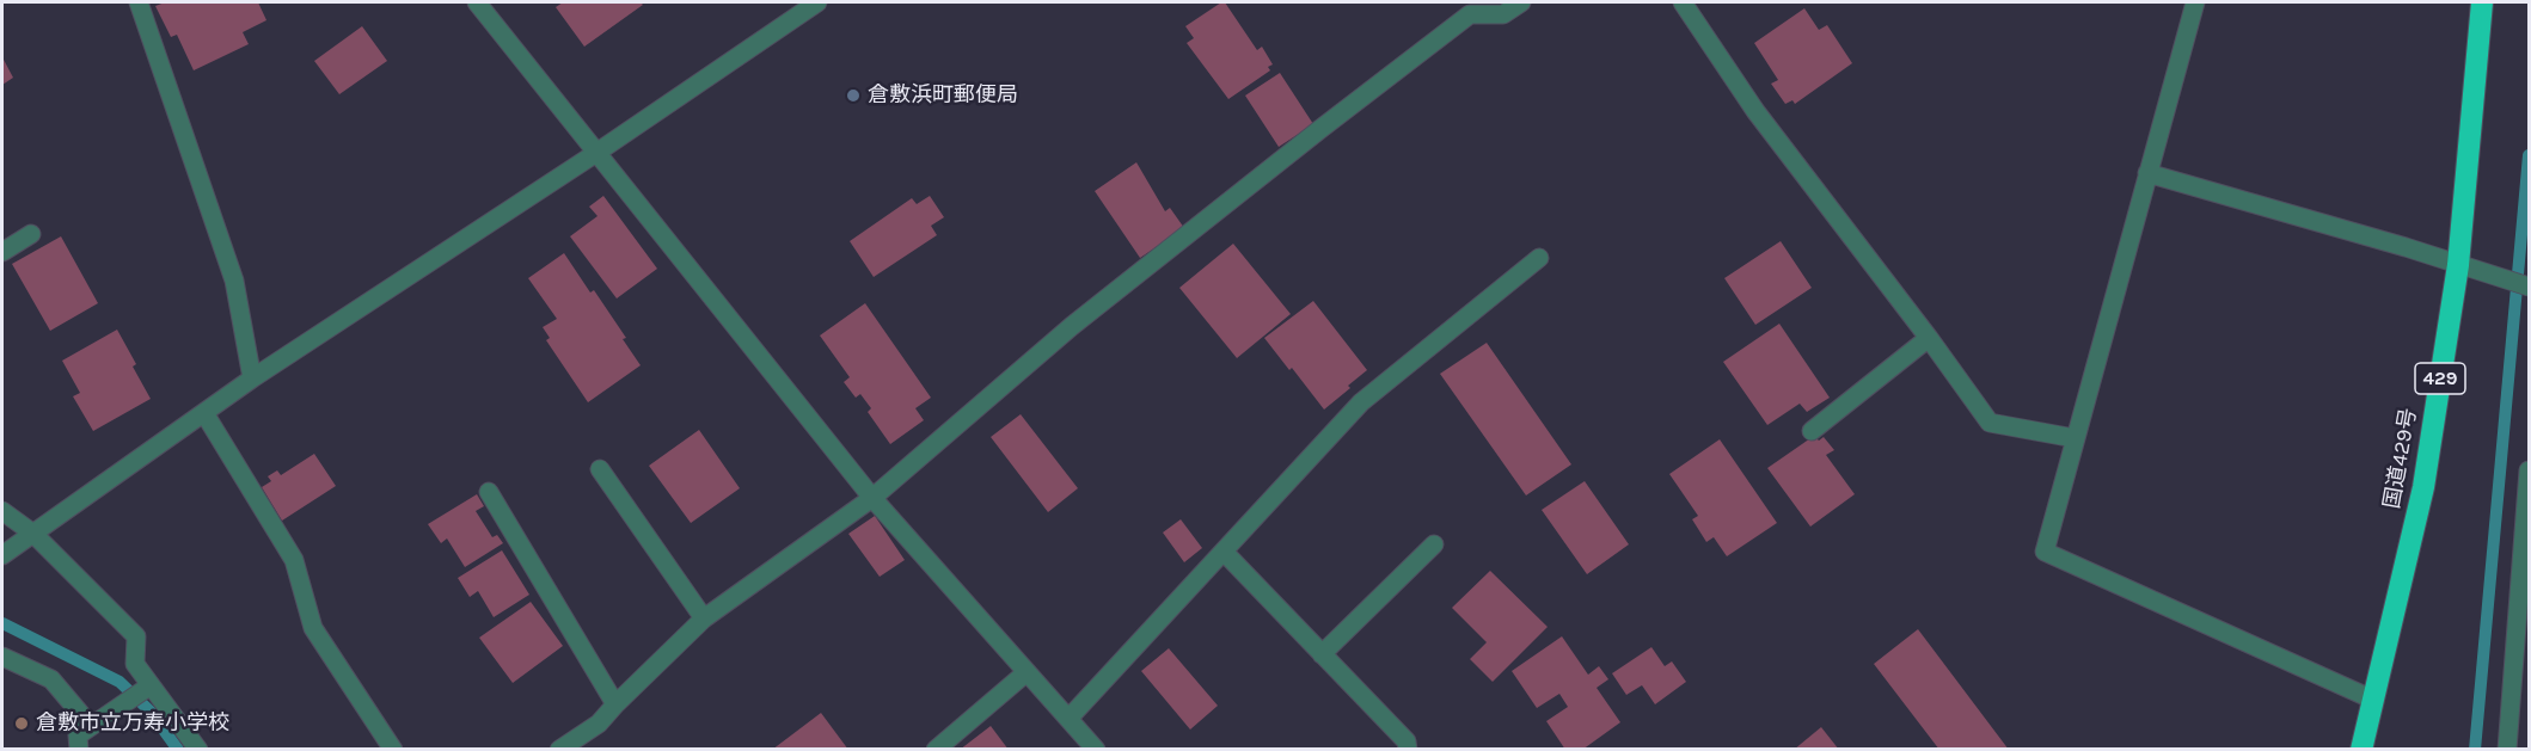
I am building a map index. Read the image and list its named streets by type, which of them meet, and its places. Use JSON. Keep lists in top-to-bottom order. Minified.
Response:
{"streets":{"highway":["429","国道429号"]},"places":["倉敷浜町郵便局","倉敷市立万寿小学校"]}
